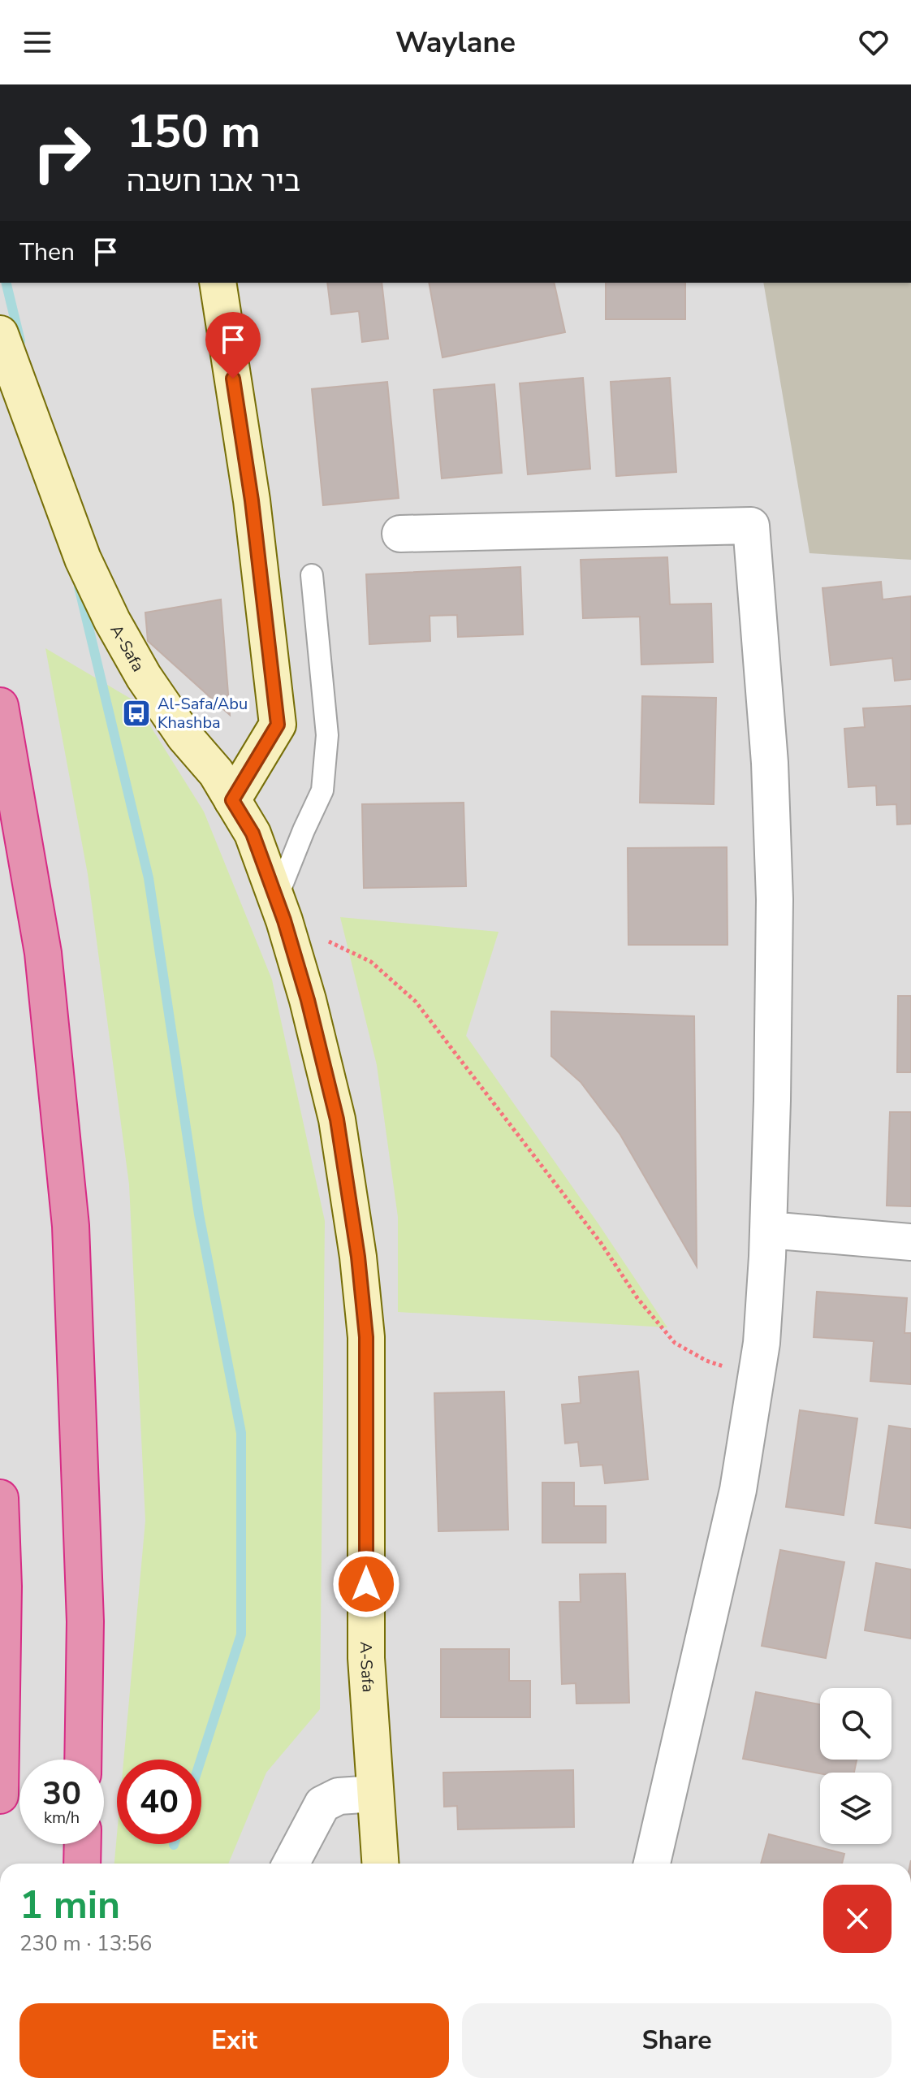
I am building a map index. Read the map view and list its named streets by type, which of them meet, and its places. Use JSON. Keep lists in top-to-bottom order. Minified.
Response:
{"streets":{"street":["A-Safa"]},"places":{"bus stop":["Al-Safa/Abu Khashba"]},"page":{"header":"Waylane","turn":["150 m","ביר אבו חשבה"],"then":"Then","speed":"30 km/h","limit":"40","heading":["1 min","230 m · 13:56"],"buttons":["Exit","Share"]}}
